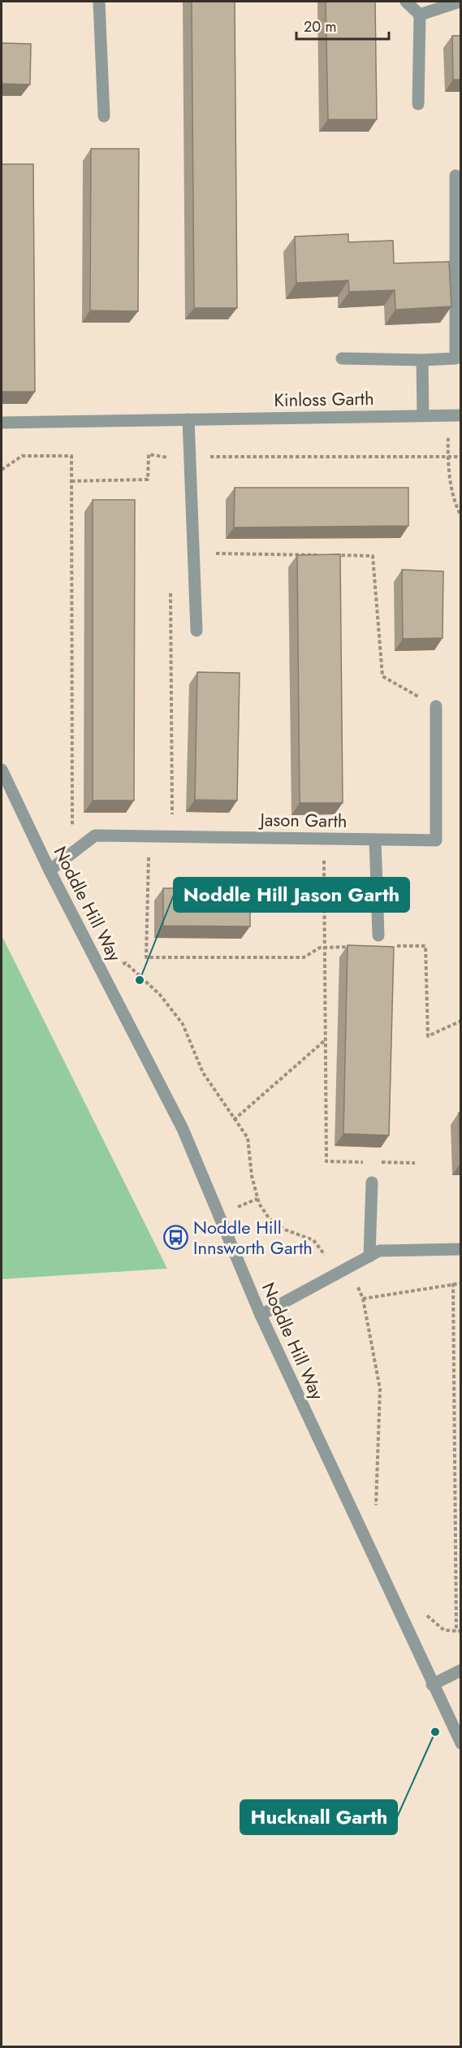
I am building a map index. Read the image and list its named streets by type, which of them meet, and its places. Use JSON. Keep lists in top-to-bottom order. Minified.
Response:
{"streets":{"street":["Kinloss Garth","Jason Garth","Noddle Hill Way"]},"crossings":[["Jason Garth","Noddle Hill Way"]],"places":{"other":["Noddle Hill Jason Garth","Hucknall Garth"],"bus stop":["Noddle Hill Innsworth Garth"]},"scale_bar":"20 m"}
